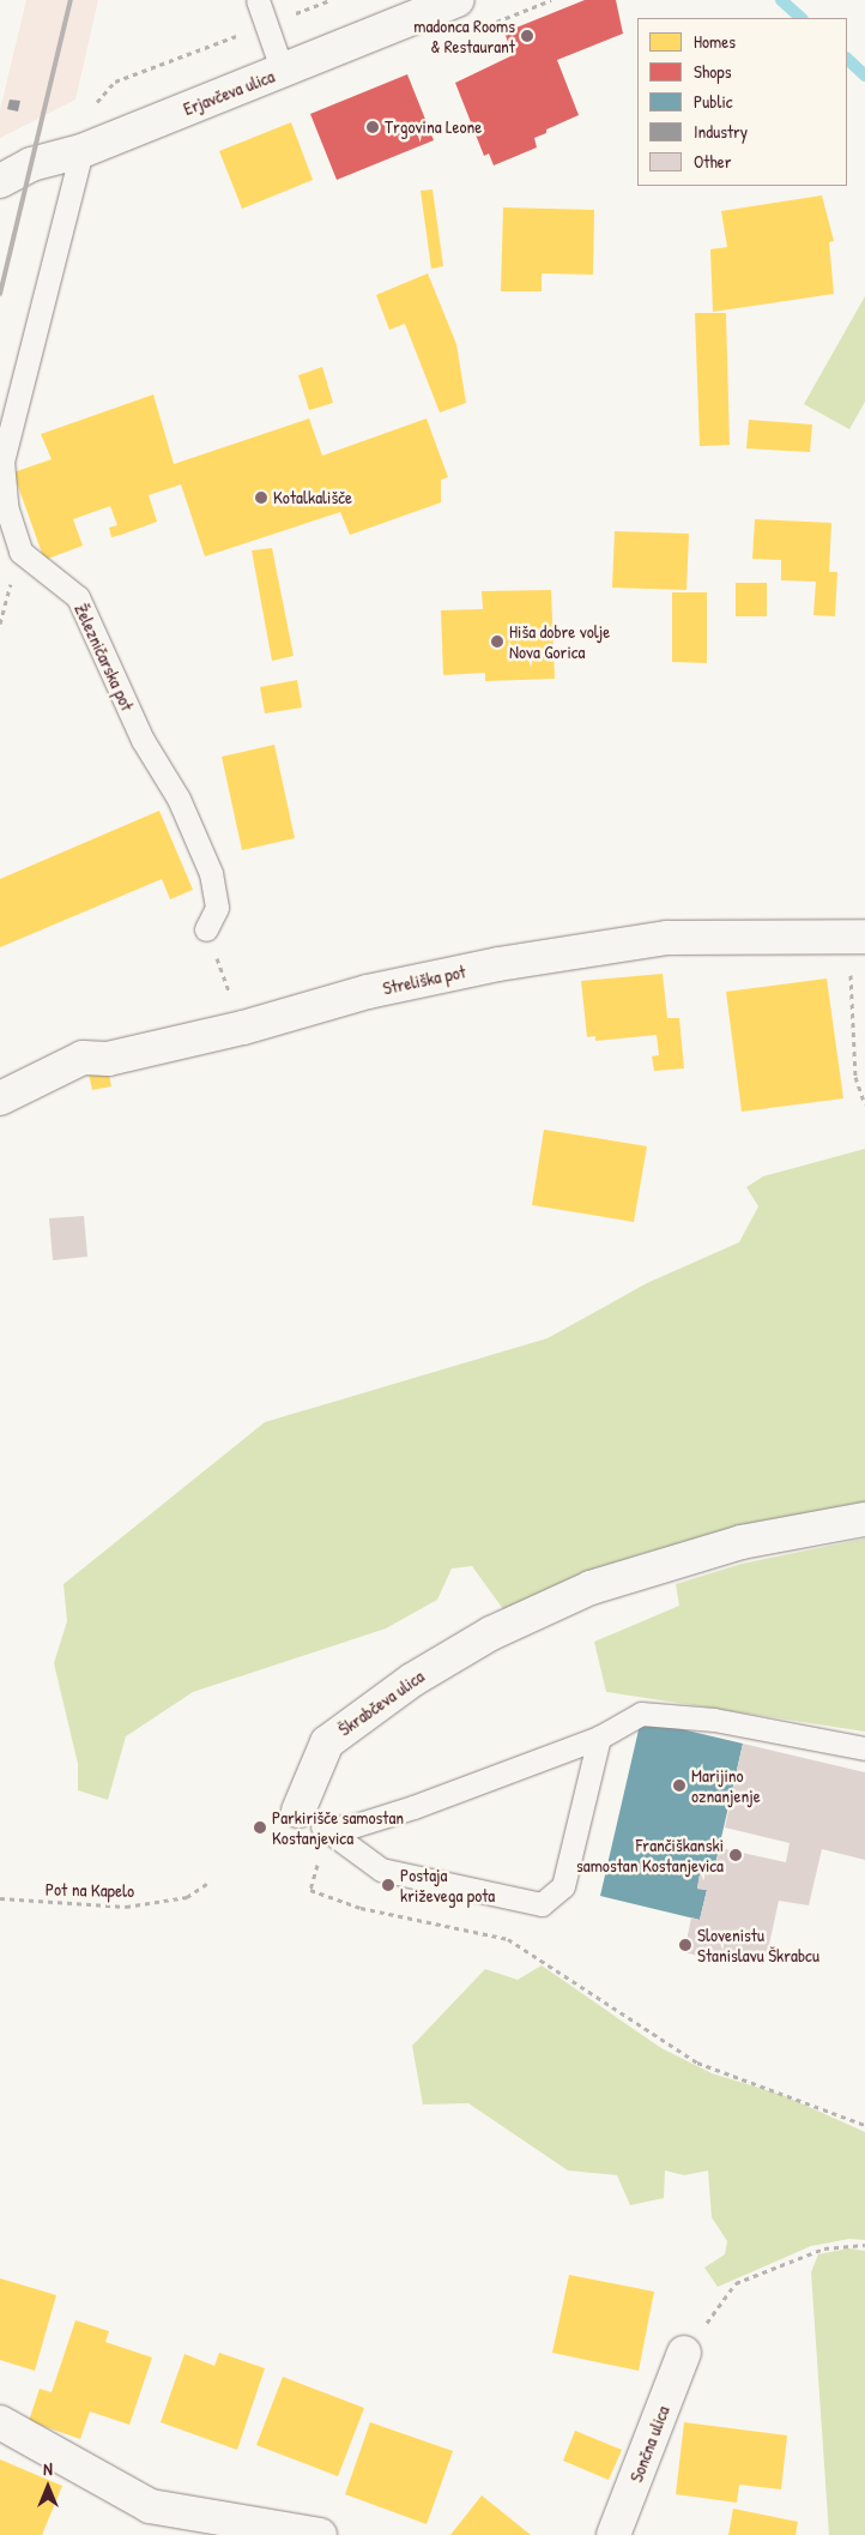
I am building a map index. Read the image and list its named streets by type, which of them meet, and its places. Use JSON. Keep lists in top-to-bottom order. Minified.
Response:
{"streets":{"street":["Erjavčeva ulica","Streliška pot","Škrabčeva ulica","Sončna ulica"],"lane":["Železničarska pot"],"path":["Pot na Kapelo"]},"crossings":[["Erjavčeva ulica","Železničarska pot"]],"places":["madonca Rooms & Restaurant","Trgovina Leone","Kotalkališče","Hiša dobre volje Nova Gorica","Marijino oznanjenje","Parkirišče samostan Kostanjevica","Frančiškanski samostan Kostanjevica","Postaja križevega pota","Slovenistu Stanislavu Škrabcu"],"legend":["Homes","Shops","Public","Industry","Other"],"north":"top"}
